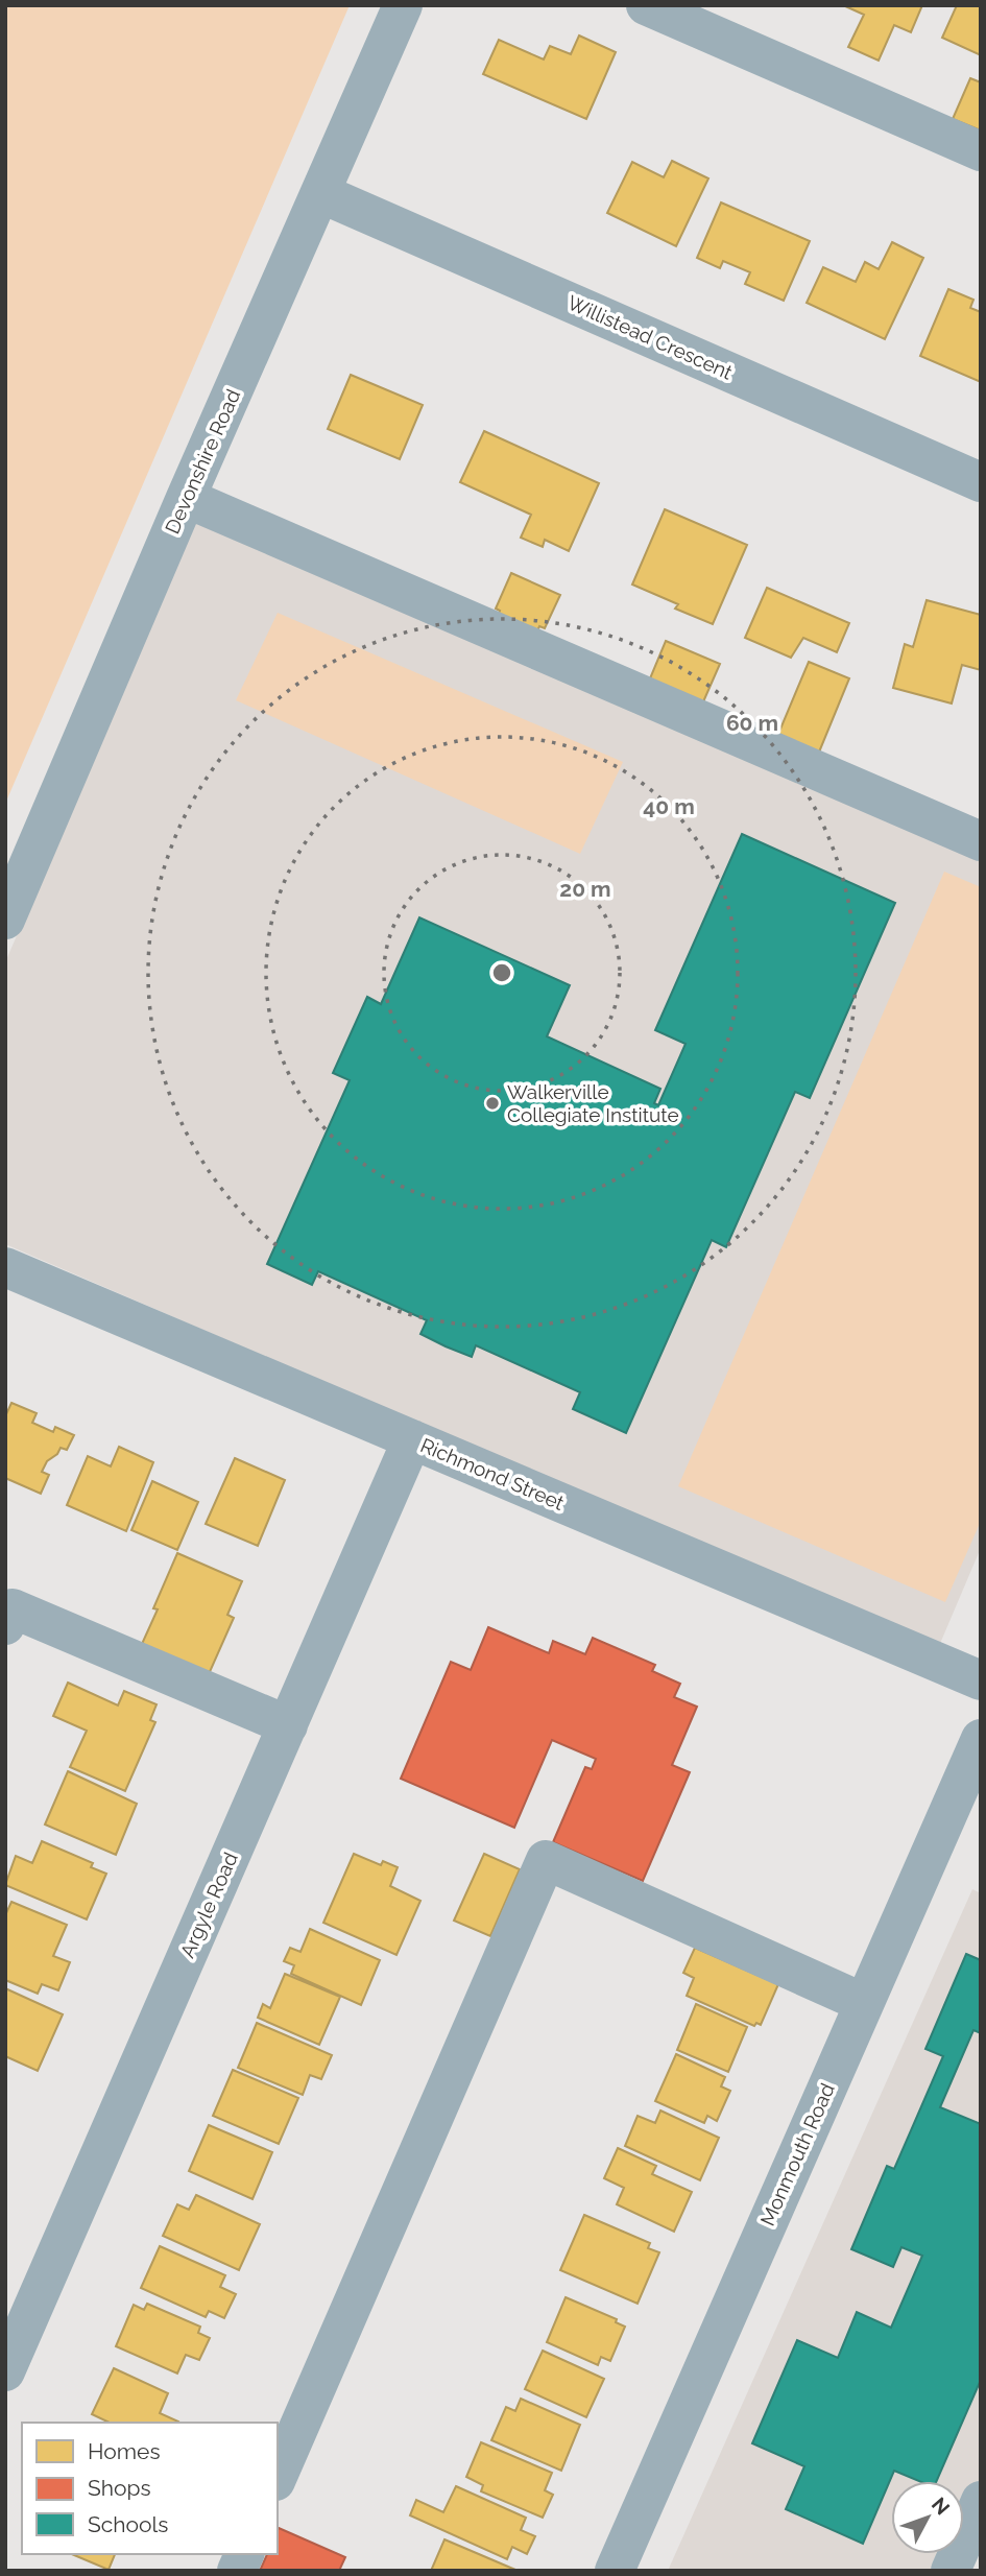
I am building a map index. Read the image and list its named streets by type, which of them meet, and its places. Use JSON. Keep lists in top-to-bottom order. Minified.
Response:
{"streets":{"street":["Willistead Crescent","Devonshire Road","Richmond Street","Argyle Road","Monmouth Road"]},"crossings":[["Willistead Crescent","Devonshire Road"],["Richmond Street","Argyle Road"]],"places":["Walkerville Collegiate Institute"],"legend":["Homes","Shops","Schools"],"north":"top right","rings":["60 m","40 m","20 m"]}
